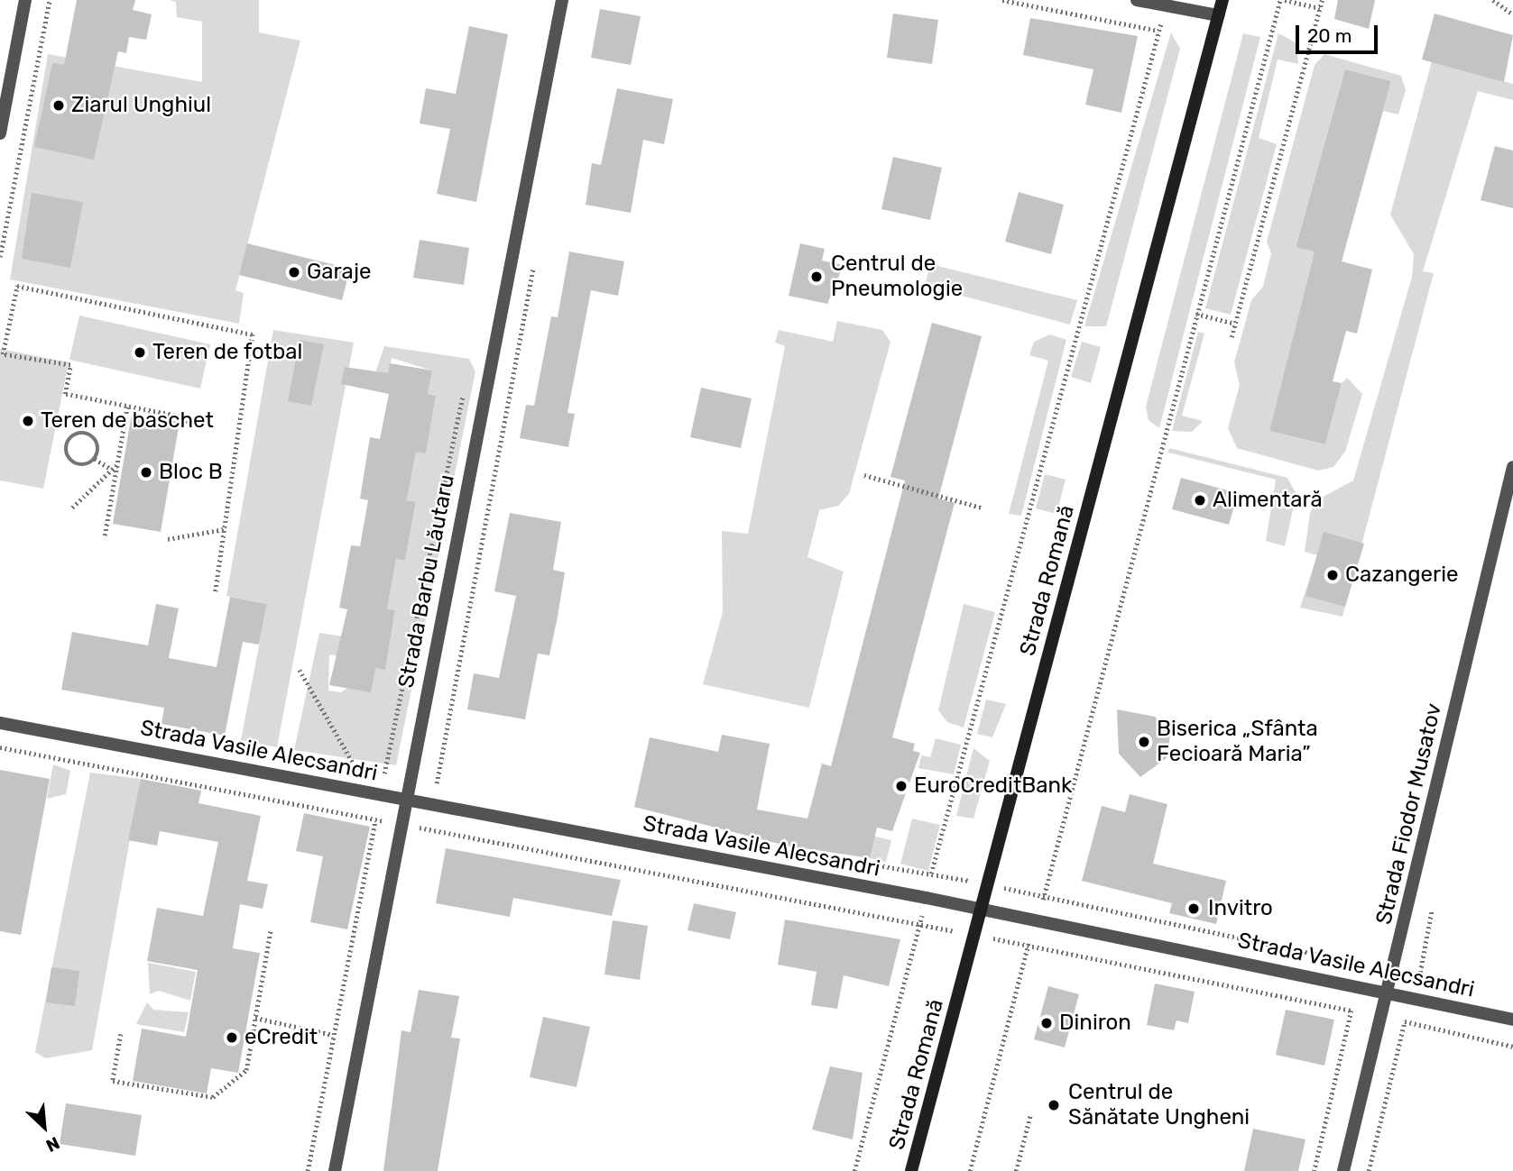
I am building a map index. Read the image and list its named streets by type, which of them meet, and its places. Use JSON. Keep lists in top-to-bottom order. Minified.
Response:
{"streets":{"main road":["Strada Romană"],"street":["Strada Barbu Lăutaru","Strada Vasile Alecsandri","Strada Fiodor Musatov"]},"crossings":[["Strada Romană","Strada Vasile Alecsandri"],["Strada Barbu Lăutaru","Strada Vasile Alecsandri"],["Strada Vasile Alecsandri","Strada Fiodor Musatov"]],"places":["Ziarul Unghiul","Garaje","Centrul de Pneumologie","Teren de fotbal","Teren de baschet","Bloc B","Alimentară","Cazangerie","Biserica „Sfânta Fecioară Maria”","EuroCreditBank","Invitro","Diniron","eCredit","Centrul de Sănătate Ungheni"],"scale_bar":"20 m","north":"bottom right"}
